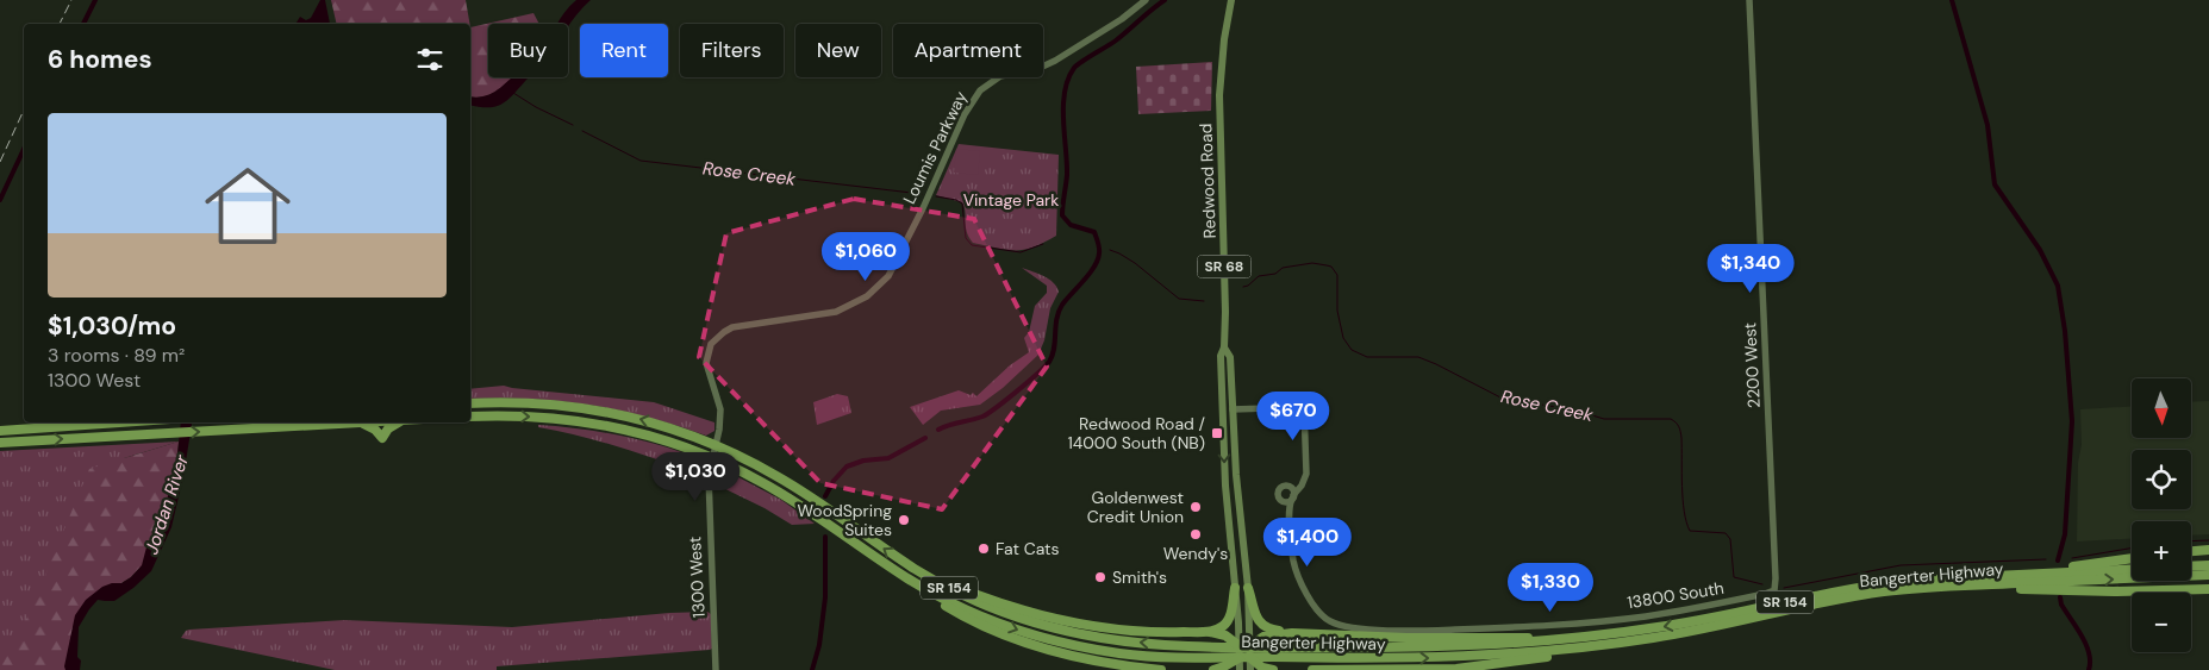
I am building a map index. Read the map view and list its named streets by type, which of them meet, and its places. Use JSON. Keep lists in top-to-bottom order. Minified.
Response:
{"streets":{"highway":["Bangerter Highway","SR 154"],"main road":["Redwood Road","SR 68"],"street":["Loumis Parkway","2200 West","1300 West","13800 South"]},"crossings":[["Loumis Parkway","1300 West"],["Redwood Road","SR 68"],["2200 West","13800 South"]],"water":["Rose Creek","Jordan River"],"parks":["Vintage Park"],"places":{"transit":["Redwood Road / 14000 South (NB)"],"other":["Goldenwest Credit Union","WoodSpring Suites","Wendy's","Fat Cats","Smith's"]},"north":"bottom","page":{"chip":["Buy","Rent","Filters","New","Apartment"],"heading":"6 homes","list":[{"name":"$1,030/mo","note":"3 rooms · 89 m² · 1300 West"}],"price":["$1,060","$1,340","$670","$1,030","$1,400","$1,330"],"map_buttons":["+","−"]}}
